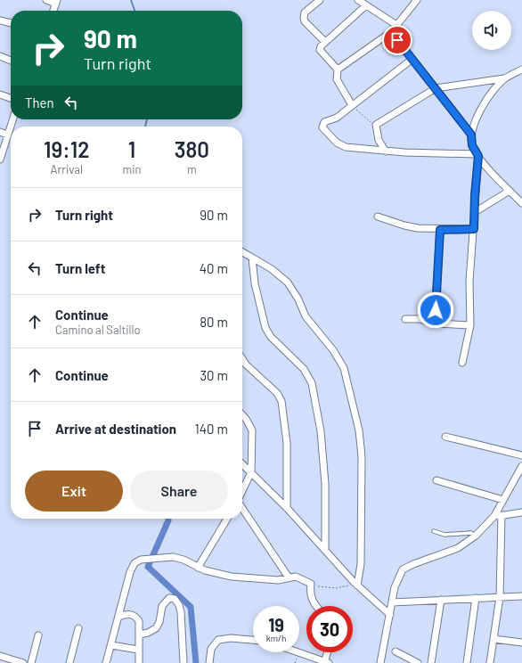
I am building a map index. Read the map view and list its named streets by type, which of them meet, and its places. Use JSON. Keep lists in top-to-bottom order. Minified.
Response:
{"page":{"turn":["90 m","Turn right"],"then":"Then","eta":["19:12","Arrival","1","min","380","m"],"list":[{"name":"Turn right","value":"90 m"},{"name":"Turn left","value":"40 m"},{"name":"Continue","note":"Camino al Saltillo","value":"80 m"},{"name":"Continue","value":"30 m"},{"name":"Arrive at destination","value":"140 m"}],"buttons":["Exit","Share"],"speed":"19 km/h","limit":"30"}}
